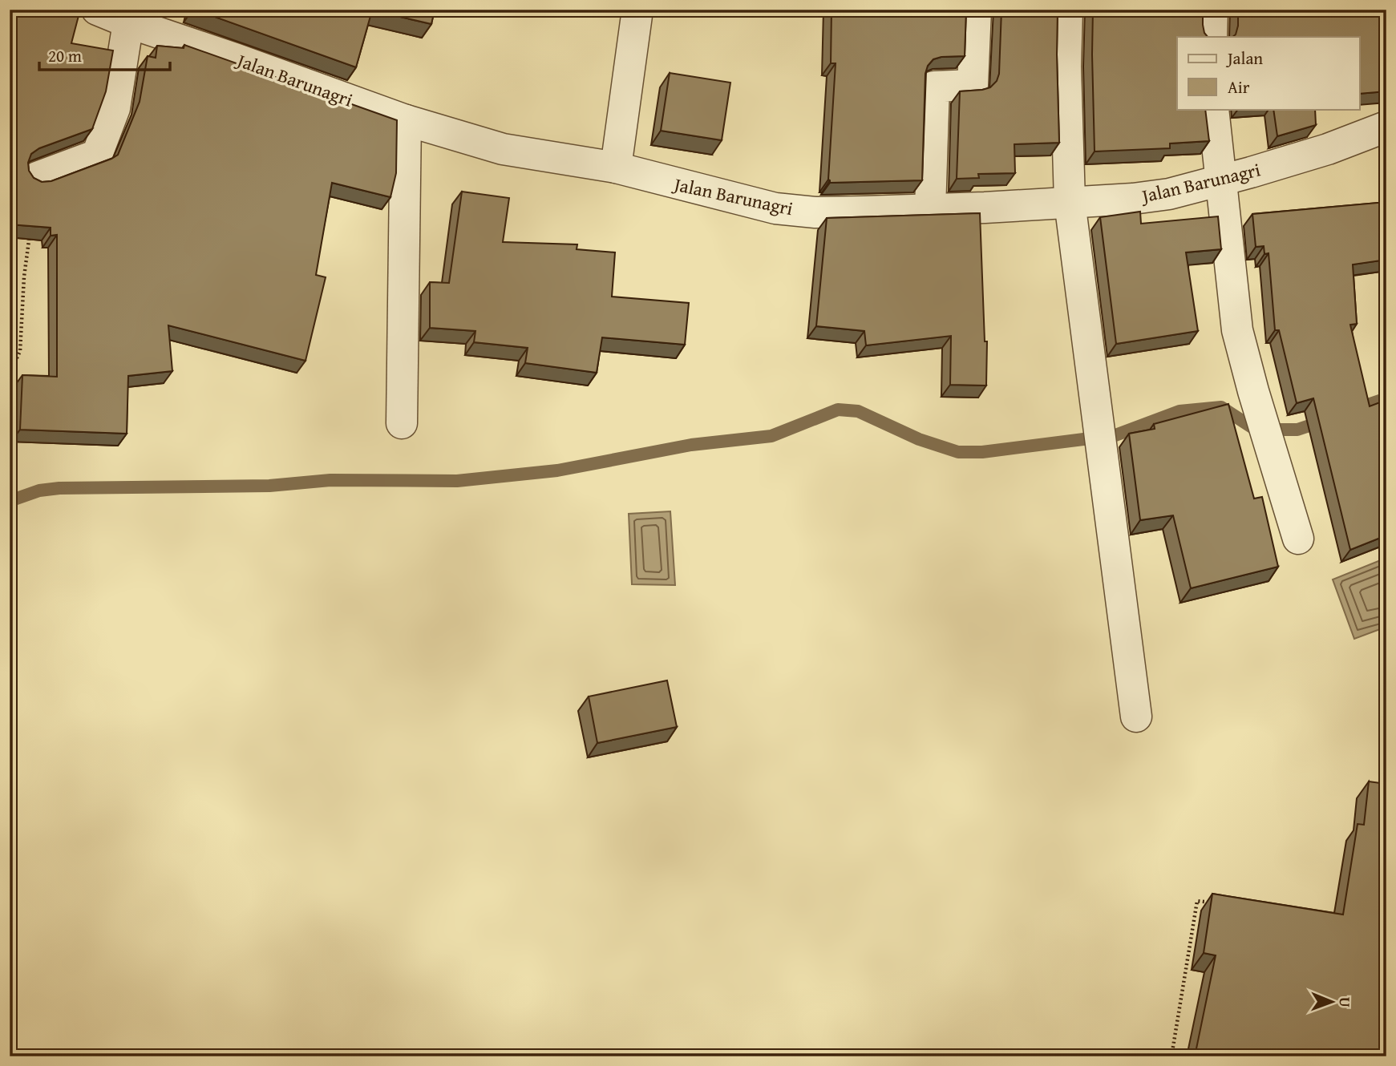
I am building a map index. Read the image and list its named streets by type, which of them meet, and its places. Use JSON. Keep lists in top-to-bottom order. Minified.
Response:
{"streets":{"street":["Jalan Barunagri"]},"legend":["Jalan","Air"],"scale_bar":"20 m","north":"right"}
